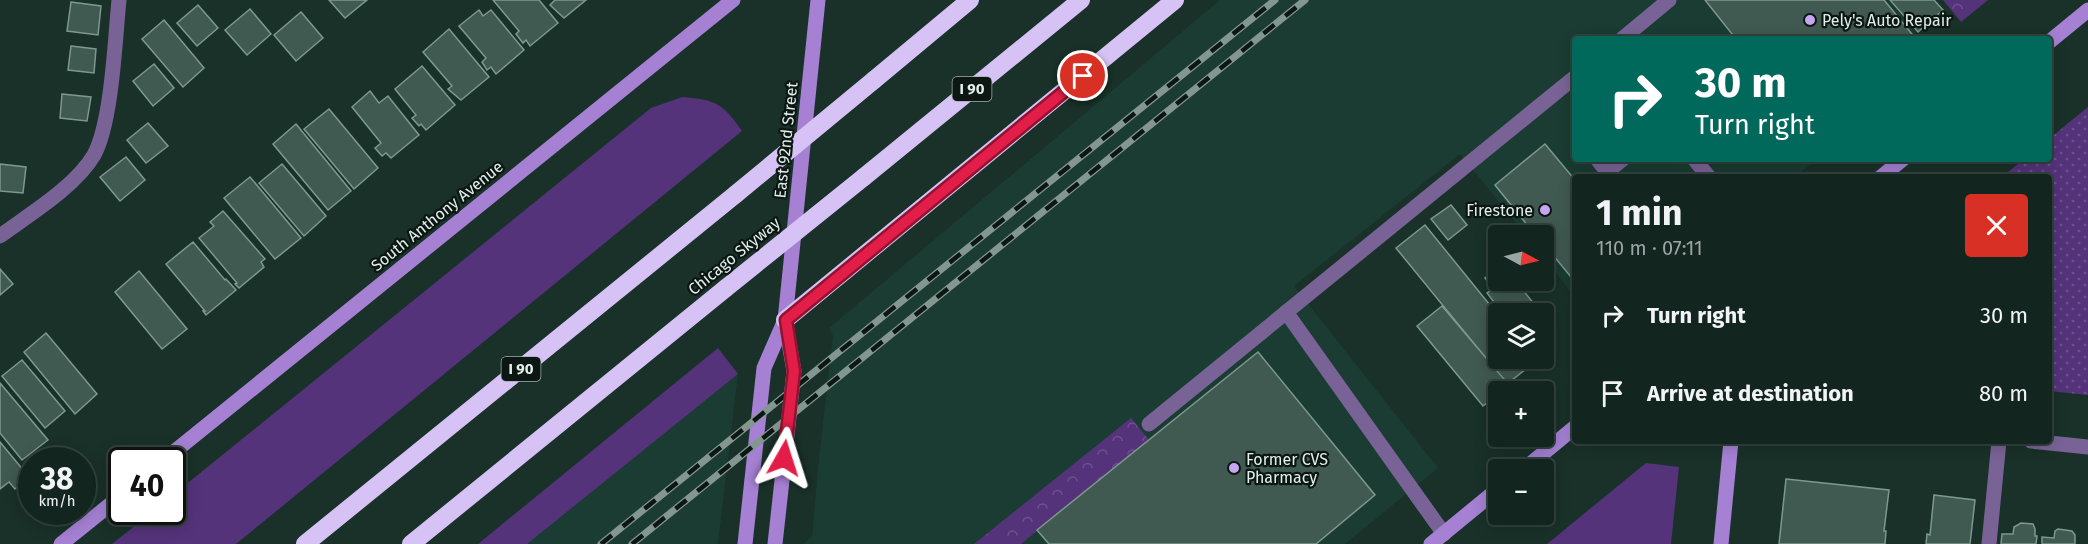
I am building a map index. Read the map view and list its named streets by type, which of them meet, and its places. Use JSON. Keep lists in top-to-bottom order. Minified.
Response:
{"streets":{"highway":["I 90","Chicago Skyway"],"street":["East 92nd Street","South Anthony Avenue"]},"places":["Pely's Auto Repair","Firestone","Former CVS Pharmacy"],"north":"right","page":{"turn":["30 m","Turn right"],"heading":["1 min","110 m · 07:11"],"map_buttons":["+","−"],"list":[{"name":"Turn right","value":"30 m"},{"name":"Arrive at destination","value":"80 m"}],"speed":"38 km/h","limit":"40"}}
